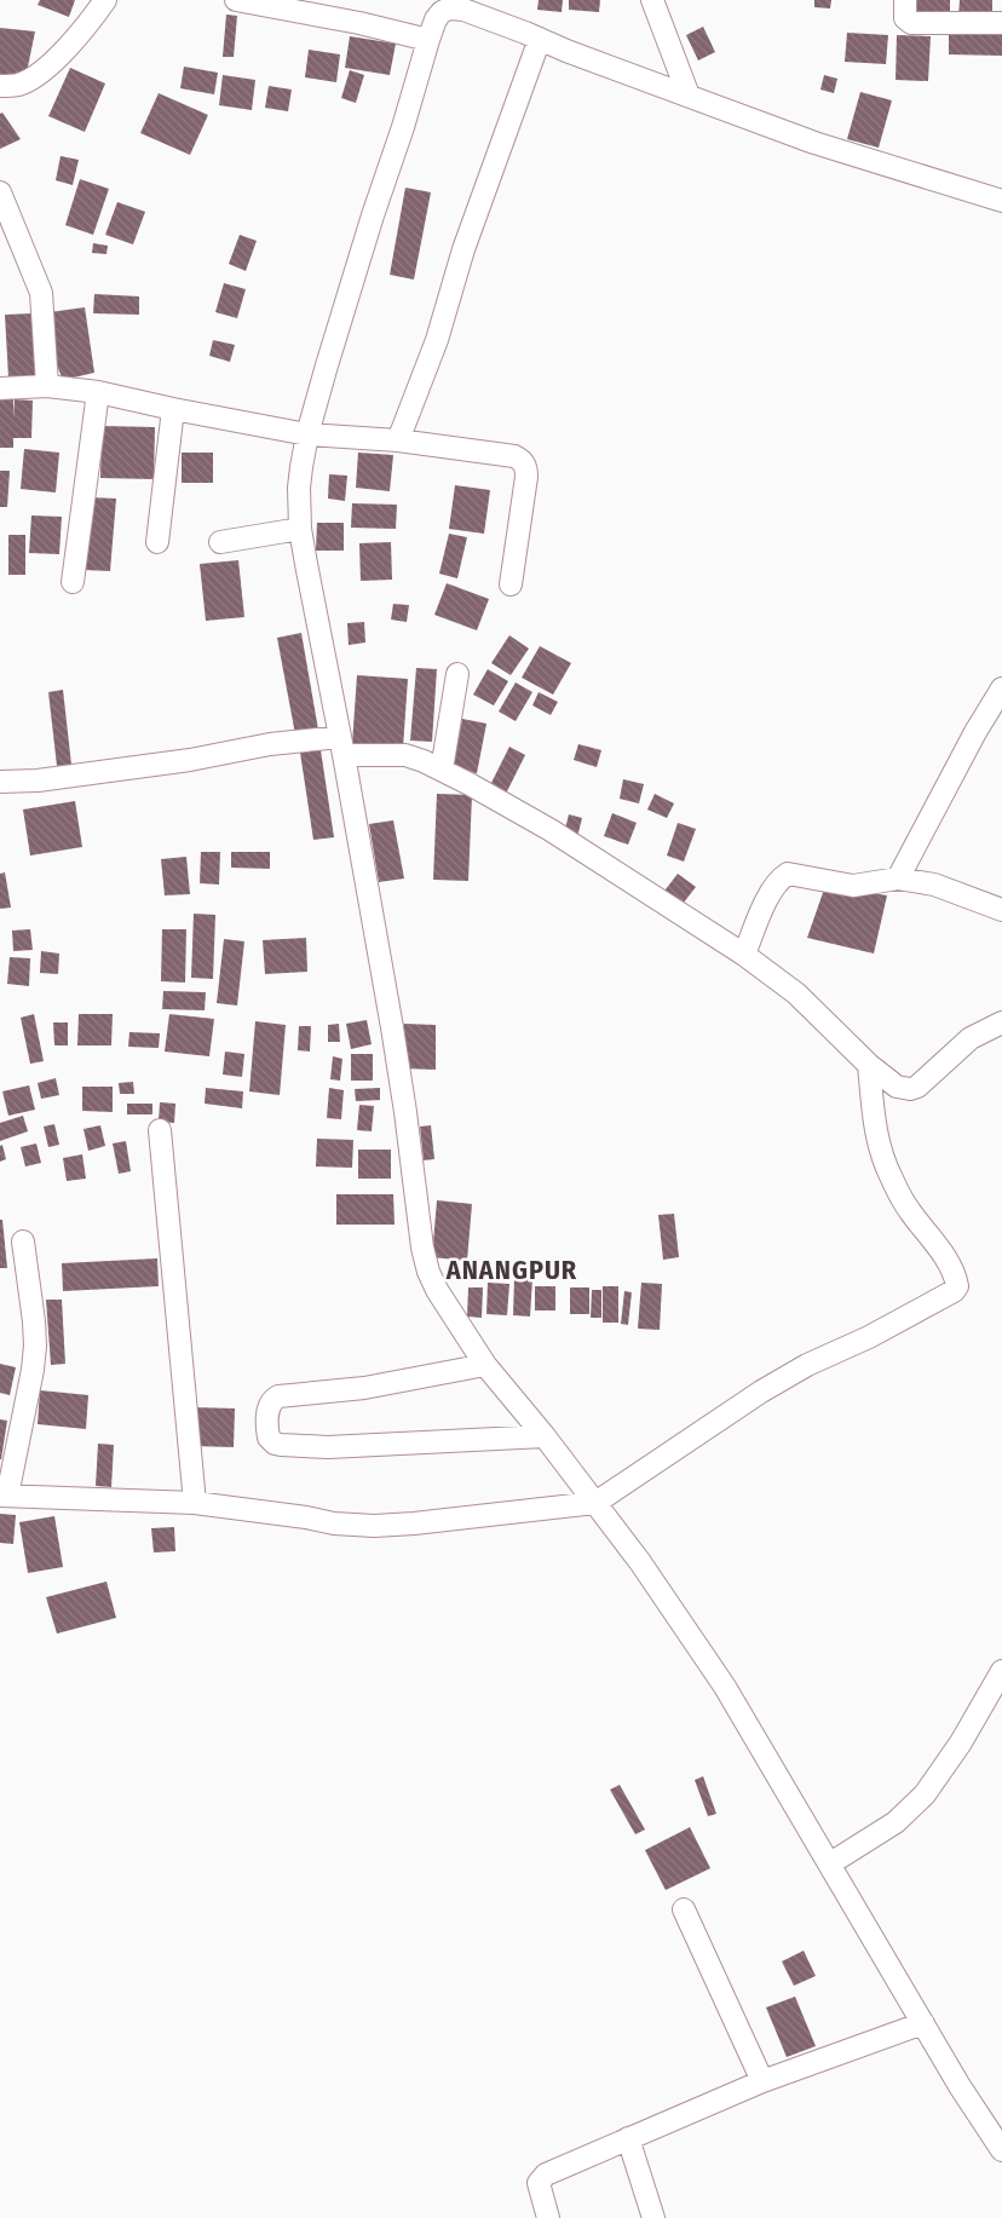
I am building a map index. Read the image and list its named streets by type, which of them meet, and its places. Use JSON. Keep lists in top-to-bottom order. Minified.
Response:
{"districts":["ANANGPUR"]}
